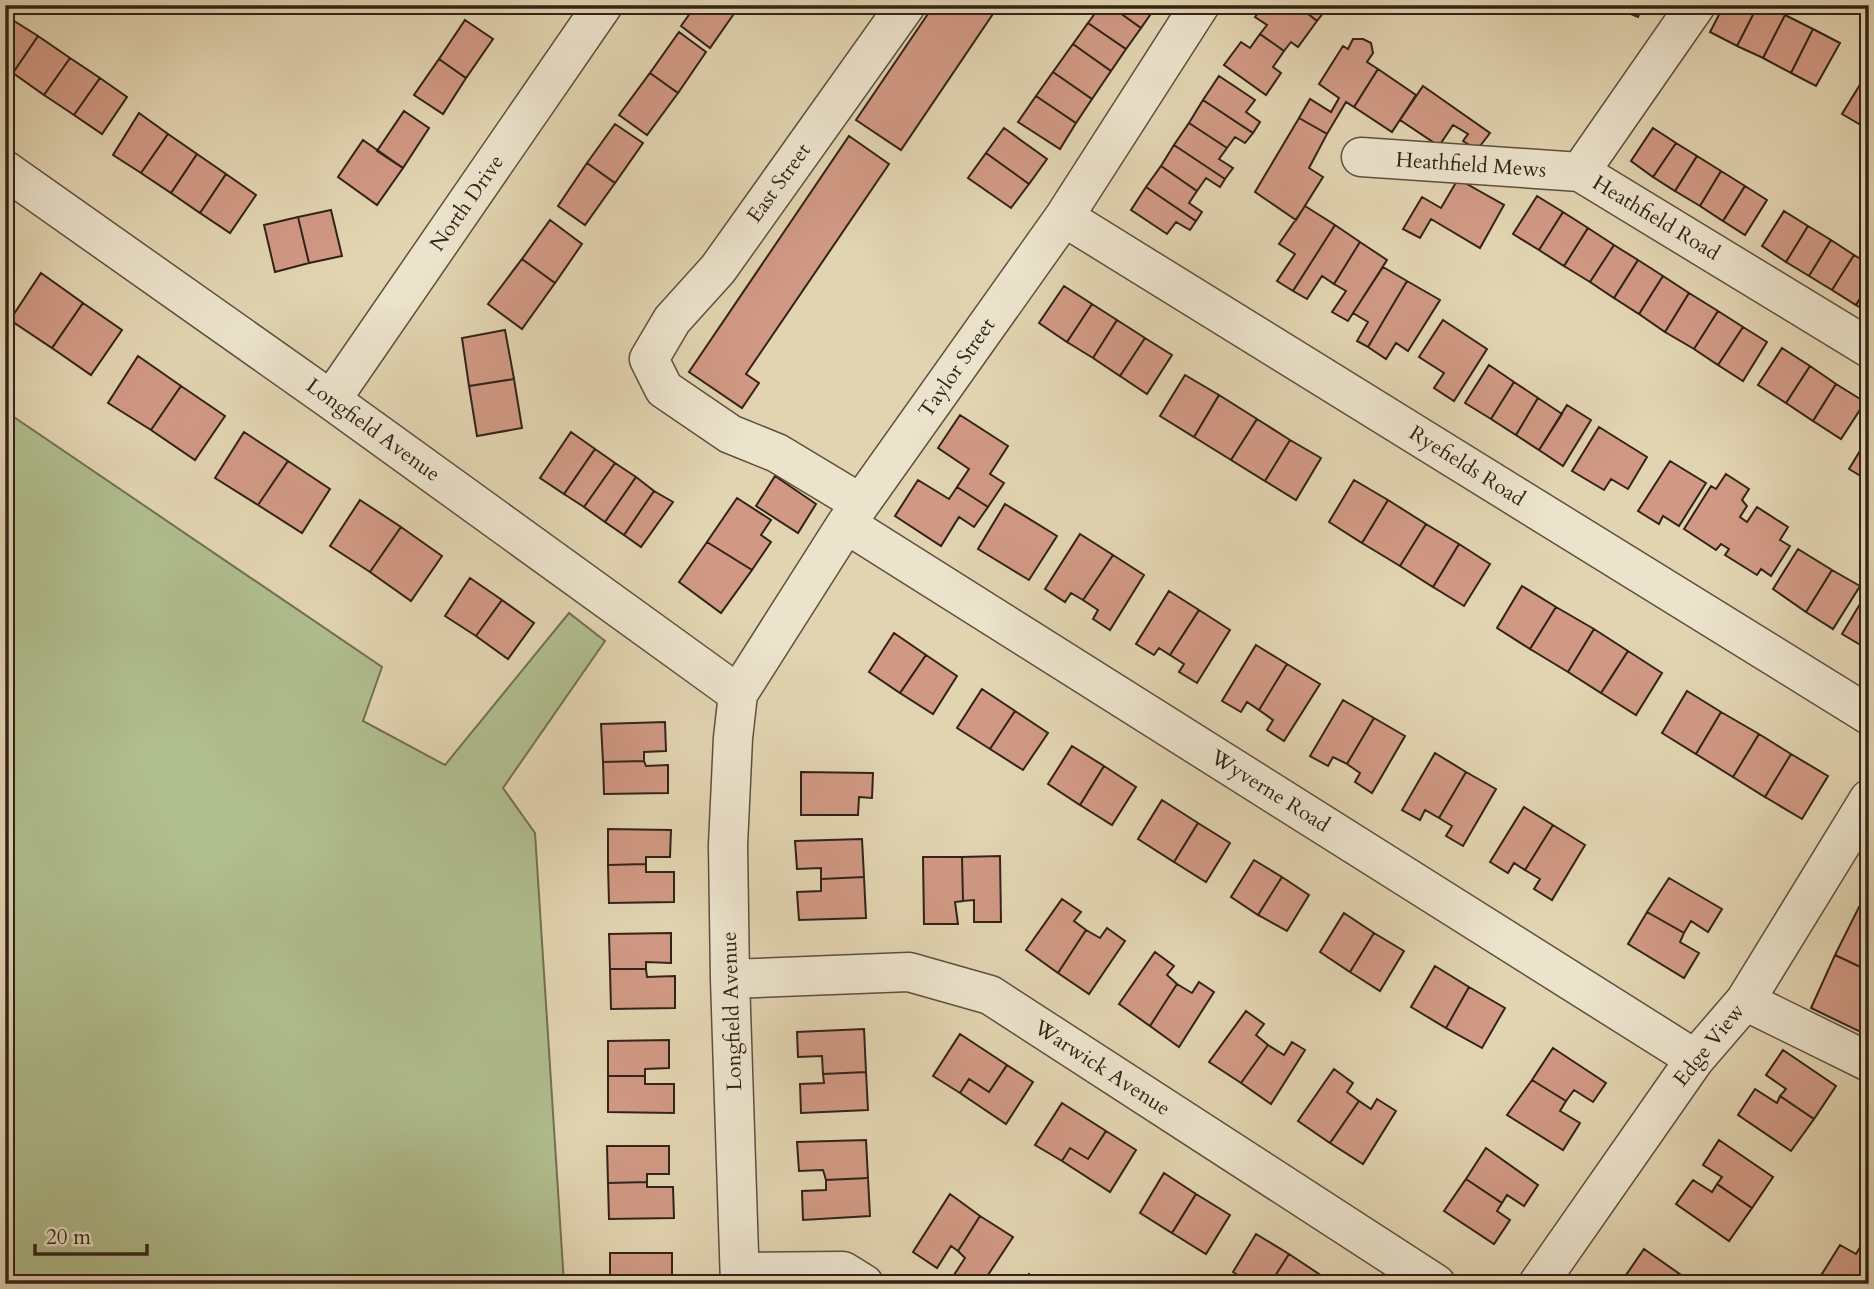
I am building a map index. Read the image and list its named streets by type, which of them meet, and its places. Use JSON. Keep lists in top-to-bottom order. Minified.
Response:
{"streets":{"street":["Heathfield Mews","East Street","North Drive","Heathfield Road","Taylor Street","Longfield Avenue","Ryefields Road","Wyverne Road","Edge View","Warwick Avenue"]},"crossings":[["Heathfield Mews","Heathfield Road"],["East Street","Wyverne Road"],["North Drive","Longfield Avenue"],["Taylor Street","Longfield Avenue"],["Taylor Street","Ryefields Road"],["Taylor Street","Wyverne Road"],["Longfield Avenue","Warwick Avenue"],["Wyverne Road","Edge View"]],"scale_bar":"20 m"}
